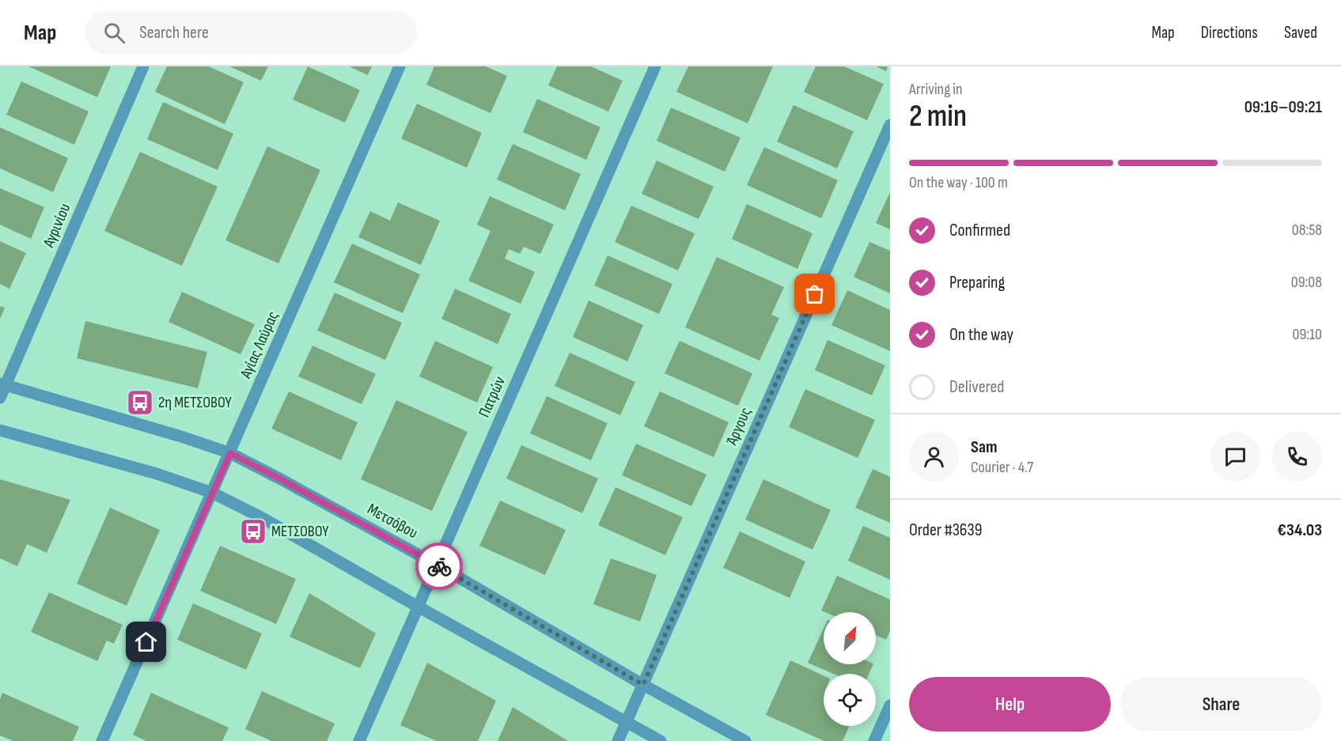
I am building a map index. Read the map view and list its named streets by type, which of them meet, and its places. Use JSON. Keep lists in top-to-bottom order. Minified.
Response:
{"streets":{"street":["Αγρινίου","Αγίας Λαύρας","Πατρών","Άργους","Μετσόβου"]},"crossings":[["Αγρινίου","Μετσόβου"],["Αγίας Λαύρας","Μετσόβου"],["Πατρών","Μετσόβου"],["Άργους","Μετσόβου"]],"places":{"bus stop":["2η ΜΕΤΣΟΒΟΥ","ΜΕΤΣΟΒΟΥ"]},"north":"top right","page":{"header":"Map","search":"Search here","nav":["Map","Directions","Saved"],"heading":["2 min","Arriving in","09:16–09:21"],"panel":["Sam","Courier · 4.7","Order #3639","€34.03"],"bar":"On the way · 100 m","list":[["Confirmed","08:58"],["Preparing","09:08"],["On the way","09:10"],"Delivered"],"buttons":["Help","Share"]}}
